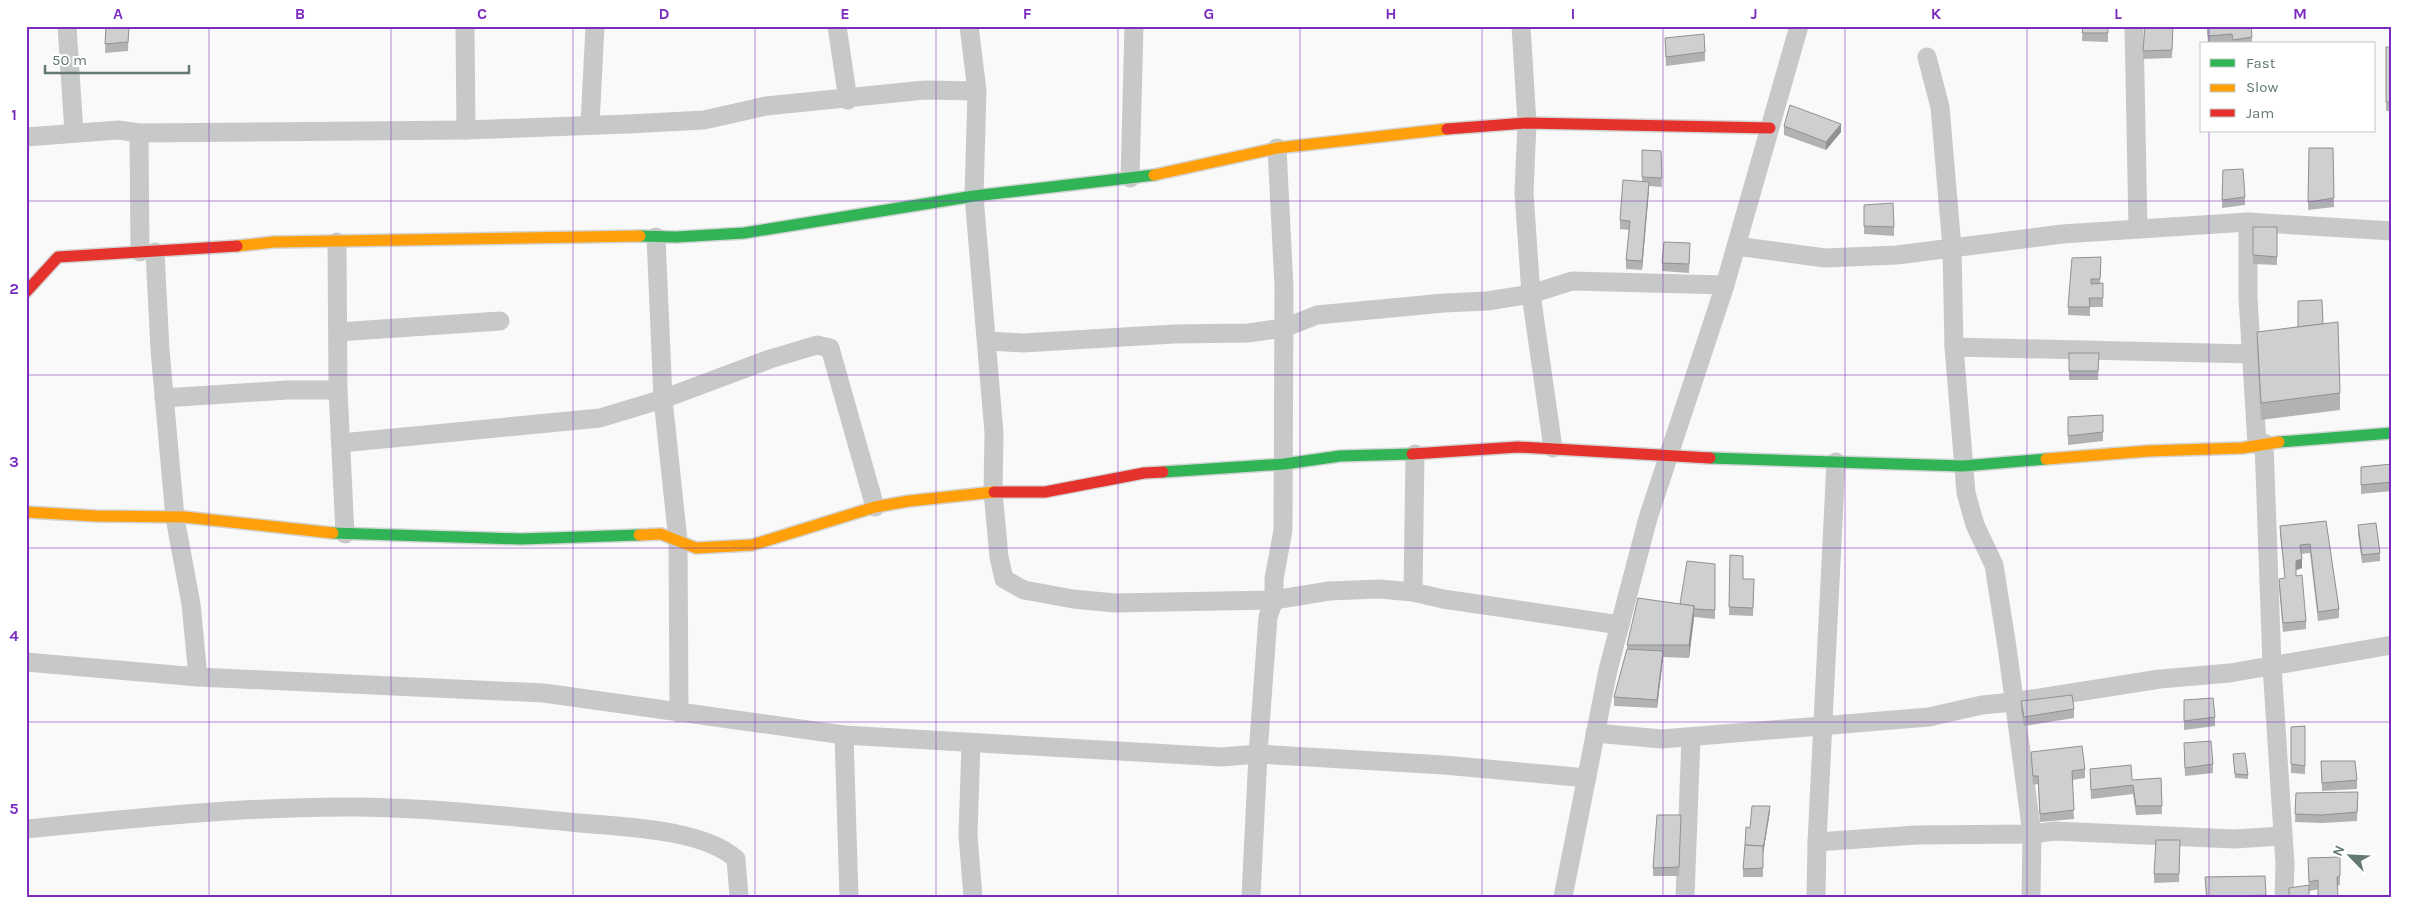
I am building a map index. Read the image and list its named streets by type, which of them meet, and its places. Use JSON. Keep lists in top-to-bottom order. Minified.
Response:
{"legend":["Fast","Slow","Jam"],"scale_bar":"50 m","north":"top left","grid":{"columns":["A","B","C","D","E","F","G","H","I","J","K","L","M"],"rows":["1","2","3","4","5"]}}
